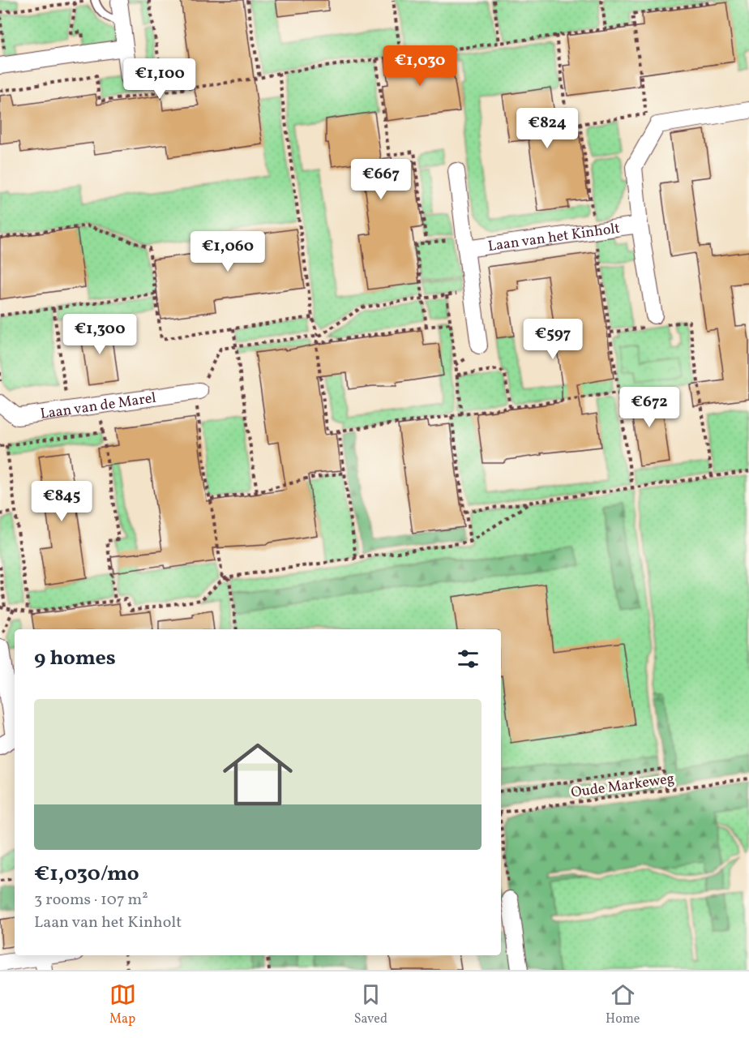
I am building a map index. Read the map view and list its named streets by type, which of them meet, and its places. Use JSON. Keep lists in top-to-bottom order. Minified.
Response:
{"streets":{"street":["Laan van het Kinholt","Laan van de Marel"],"path":["Oude Markeweg"]},"page":{"price":["€1,030","€1,100","€824","€667","€1,060","€1,300","€597","€672","€845"],"heading":"9 homes","list":[{"name":"€1,030/mo","note":"3 rooms · 107 m² · Laan van het Kinholt"}],"tabs":["Map","Saved","Home"]}}
